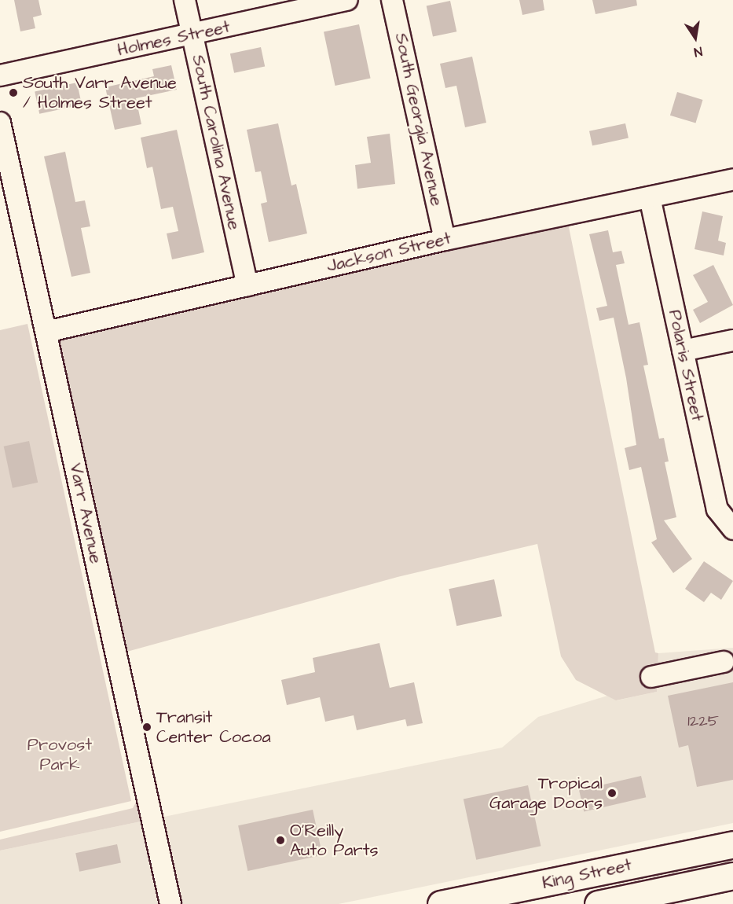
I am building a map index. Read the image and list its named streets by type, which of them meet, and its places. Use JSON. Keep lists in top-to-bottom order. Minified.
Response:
{"streets":{"main road":["King Street"],"street":["Holmes Street","South Georgia Avenue","South Carolina Avenue","Jackson Street","Polaris Street","Varr Avenue"]},"crossings":[["Holmes Street","South Carolina Avenue"],["South Georgia Avenue","Jackson Street"],["South Carolina Avenue","Jackson Street"],["Jackson Street","Polaris Street"],["Jackson Street","Varr Avenue"]],"parks":["Provost Park"],"places":["South Varr Avenue / Holmes Street","Transit Center Cocoa","Tropical Garage Doors","O'Reilly Auto Parts"],"house_numbers":["1225"],"north":"bottom"}
